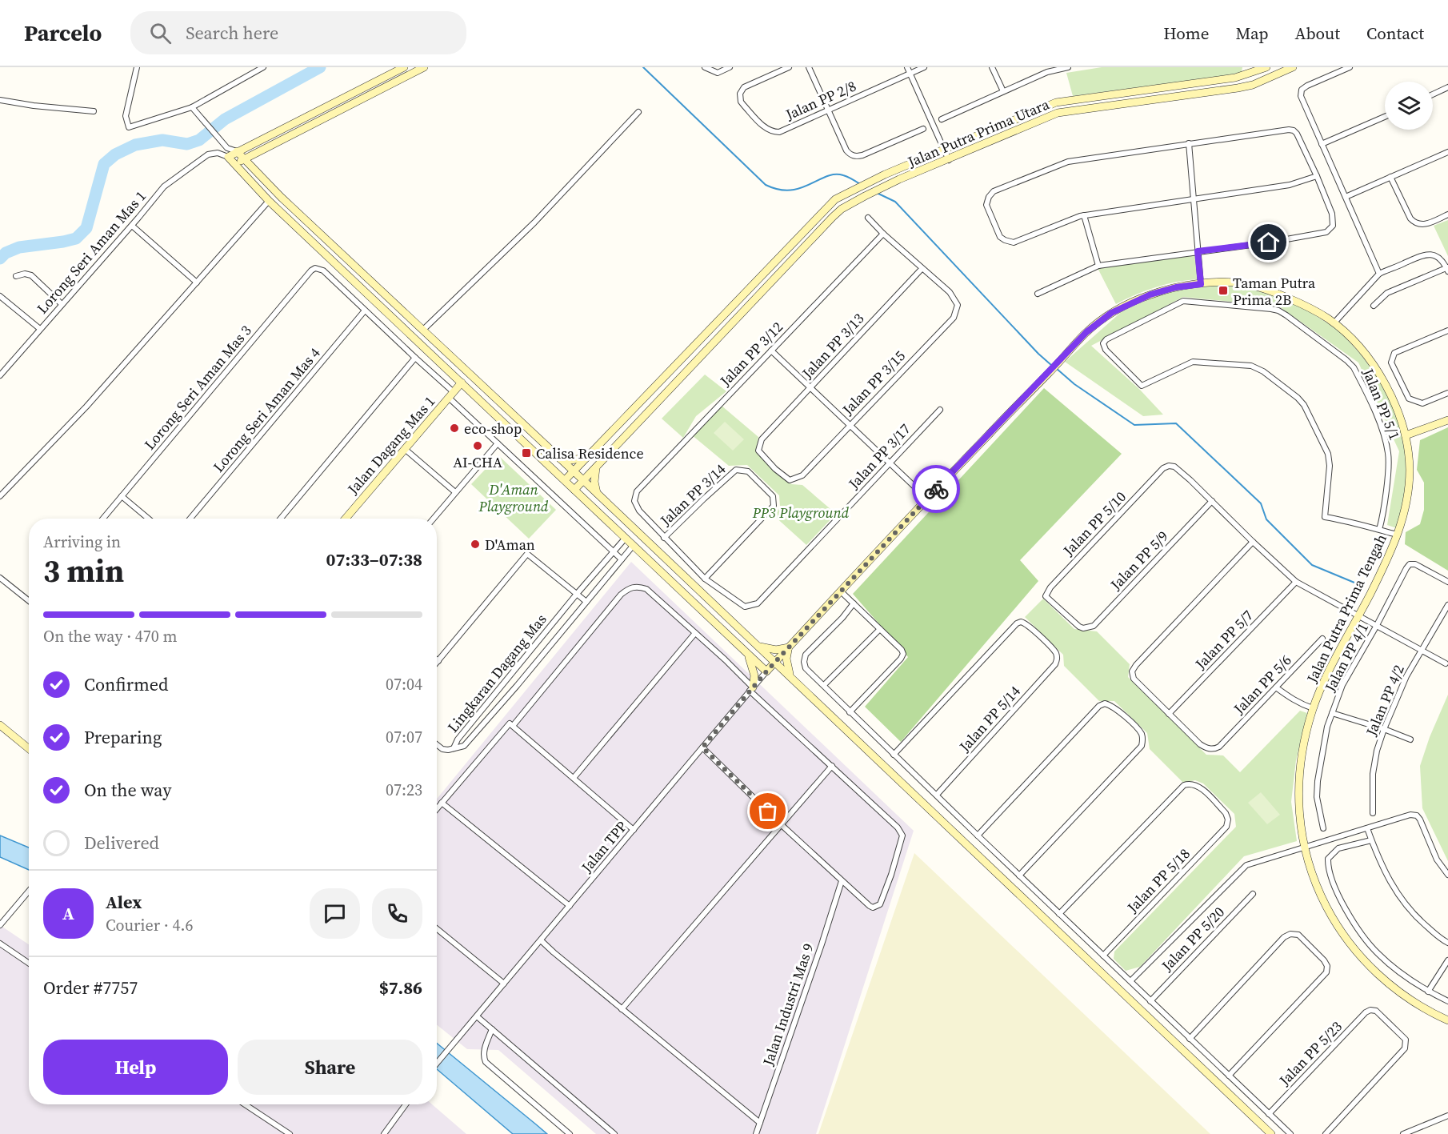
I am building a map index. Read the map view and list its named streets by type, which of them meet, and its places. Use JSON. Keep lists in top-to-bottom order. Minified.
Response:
{"streets":{"main road":["Jalan Putra Prima Utara","Jalan Dagang Mas 1","Jalan Putra Prima Tengah"],"street":["Jalan PP 2/8","Lorong Seri Aman Mas 1","Jalan PP 3/13","Jalan PP 3/12","Jalan PP 3/15","Lorong Seri Aman Mas 3","Jalan PP 5/1","Lorong Seri Aman Mas 4","Jalan PP 3/17","Jalan PP 3/14","Jalan PP 5/10","Jalan PP 5/9","Jalan PP 5/7","Jalan PP 4/1","Lingkaran Dagang Mas","Jalan PP 5/6","Jalan PP 4/2","Jalan PP 5/14","Jalan TPP","Jalan PP 5/18","Jalan PP 5/20","Jalan Industri Mas 9","Jalan PP 5/23"]},"crossings":[["Jalan PP 3/13","Jalan PP 3/15"],["Jalan PP 3/12","Jalan PP 3/14"],["Lorong Seri Aman Mas 3","Lorong Seri Aman Mas 4"],["Jalan PP 3/17","Jalan PP 3/14"],["Jalan PP 5/10","Jalan PP 5/9"],["Jalan PP 5/7","Jalan PP 5/6"]],"parks":["D'Aman Playground","PP3 Playground"],"places":{"transit":["Taman Putra Prima 2B","Calisa Residence"],"other":["eco-shop","AI-CHA","D'Aman"]},"page":{"header":"Parcelo","search":"Search here","nav":["Home","Map","About","Contact"],"heading":["3 min","Arriving in","07:33–07:38"],"panel":["Alex","Courier · 4.6","Order #7757","$7.86"],"bar":"On the way · 470 m","list":[["Confirmed","07:04"],["Preparing","07:07"],["On the way","07:23"],"Delivered"],"round":"A","buttons":["Help","Share"]}}
